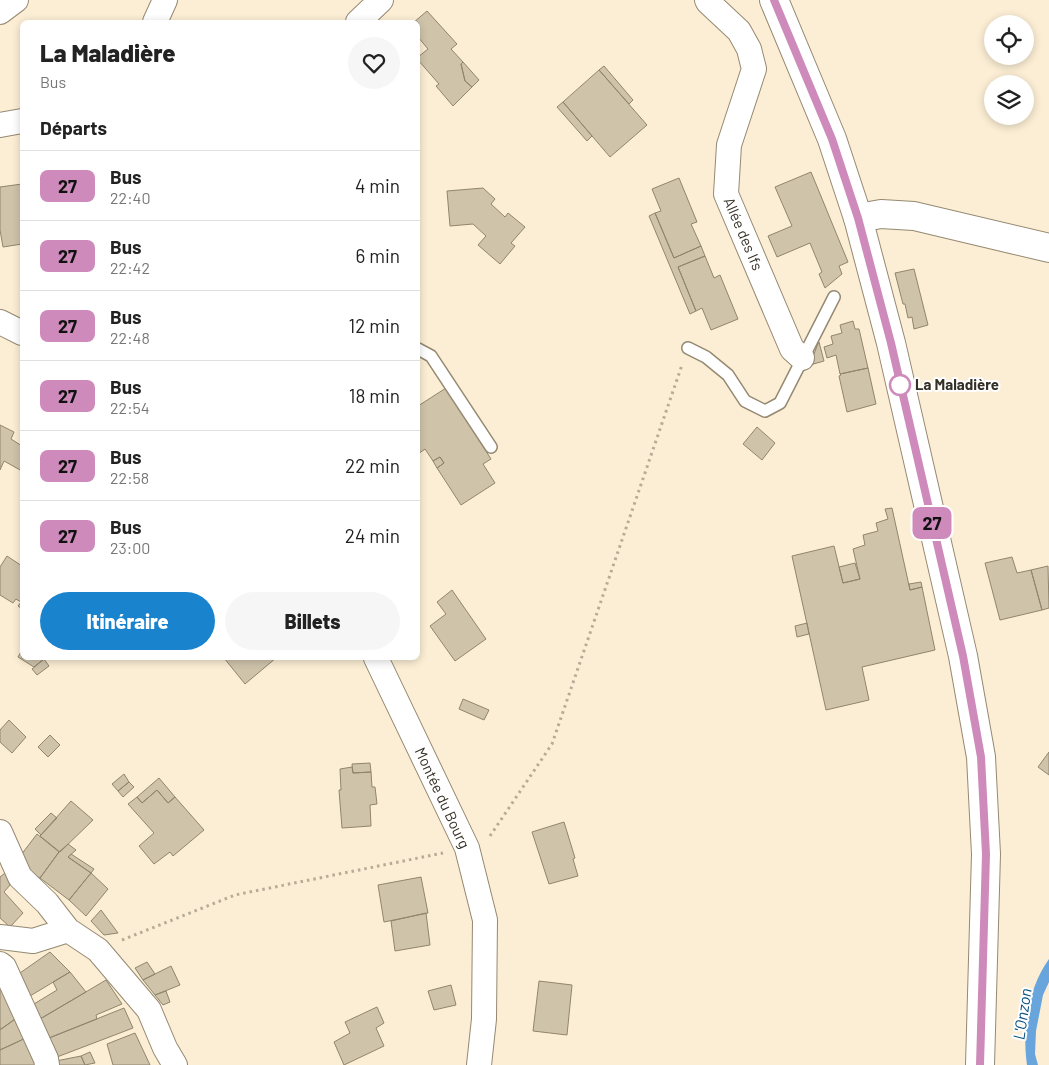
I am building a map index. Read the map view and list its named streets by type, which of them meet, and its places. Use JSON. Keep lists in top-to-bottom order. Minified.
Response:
{"streets":{"street":["Allée des Ifs","Montée du Bourg"]},"water":["L'Onzon"],"places":["La Maladière"],"lines":["bus line 27"],"page":{"on_map":"27","heading":[["La Maladière","Bus"],"Départs"],"list":[{"mark":"27","name":"Bus","note":"22:40","value":"4 min"},{"mark":"27","name":"Bus","note":"22:42","value":"6 min"},{"mark":"27","name":"Bus","note":"22:48","value":"12 min"},{"mark":"27","name":"Bus","note":"22:54","value":"18 min"},{"mark":"27","name":"Bus","note":"22:58","value":"22 min"},{"mark":"27","name":"Bus","note":"23:00","value":"24 min"}],"buttons":["Itinéraire","Billets"]}}
